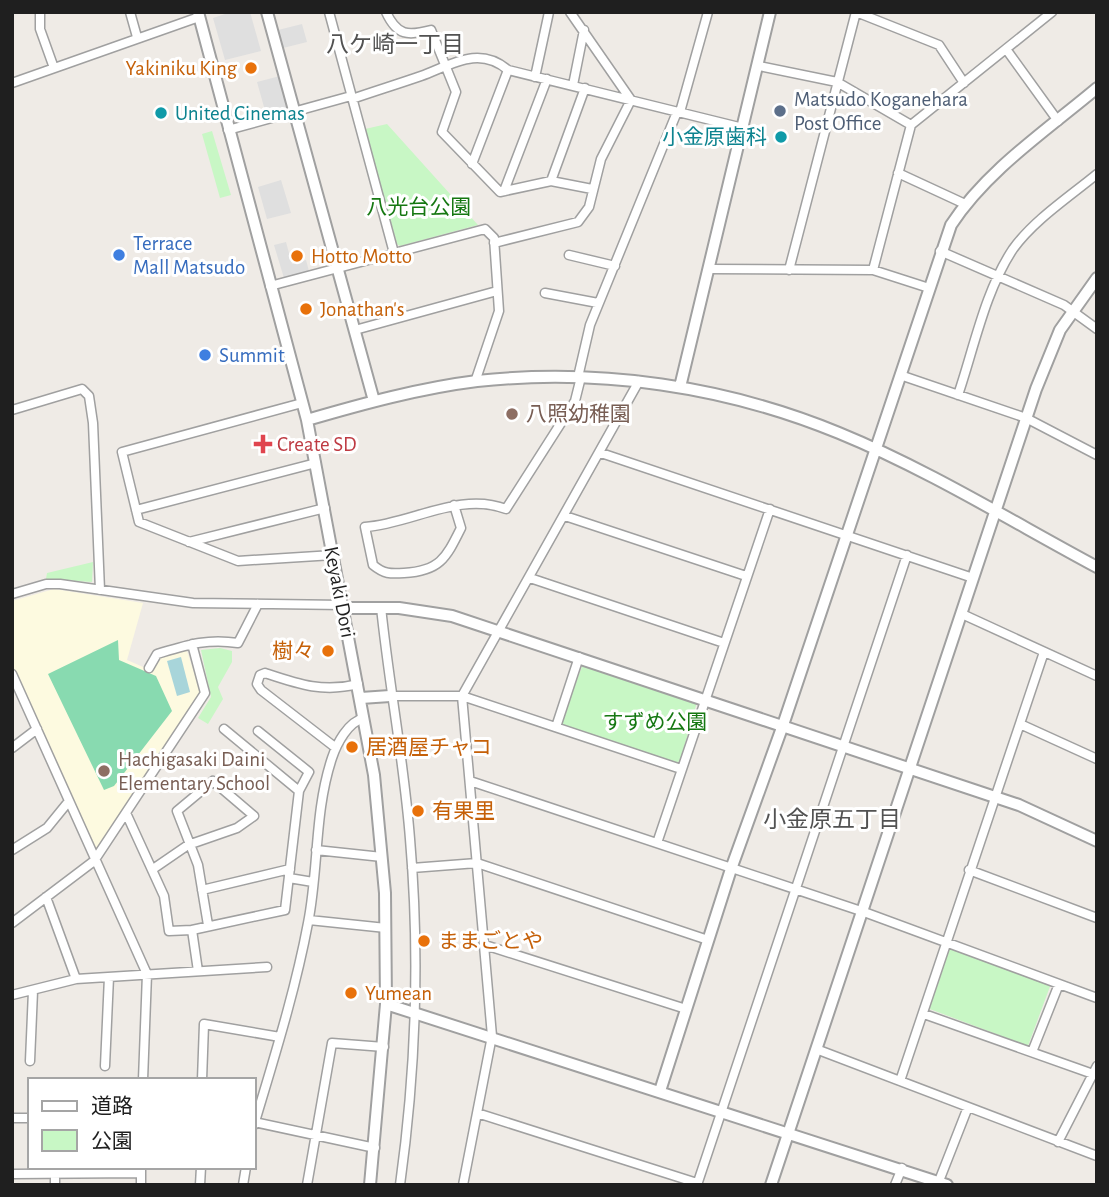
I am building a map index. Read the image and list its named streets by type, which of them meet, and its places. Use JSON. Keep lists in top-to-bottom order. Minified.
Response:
{"streets":{"street":["Keyaki Dori"]},"districts":["八ケ崎一丁目","小金原五丁目"],"parks":["八光台公園","すずめ公園"],"places":{"other":["Yakiniku King","Matsudo Koganehara Post Office","United Cinemas","小金原歯科","Terrace Mall Matsudo","Hotto Motto","Jonathan's","Summit","八照幼稚園","樹々","居酒屋チャコ","Hachigasaki Daini Elementary School","有果里","ままごとや","Yumean"],"health":["Create SD"]},"legend":["道路","公園"]}
